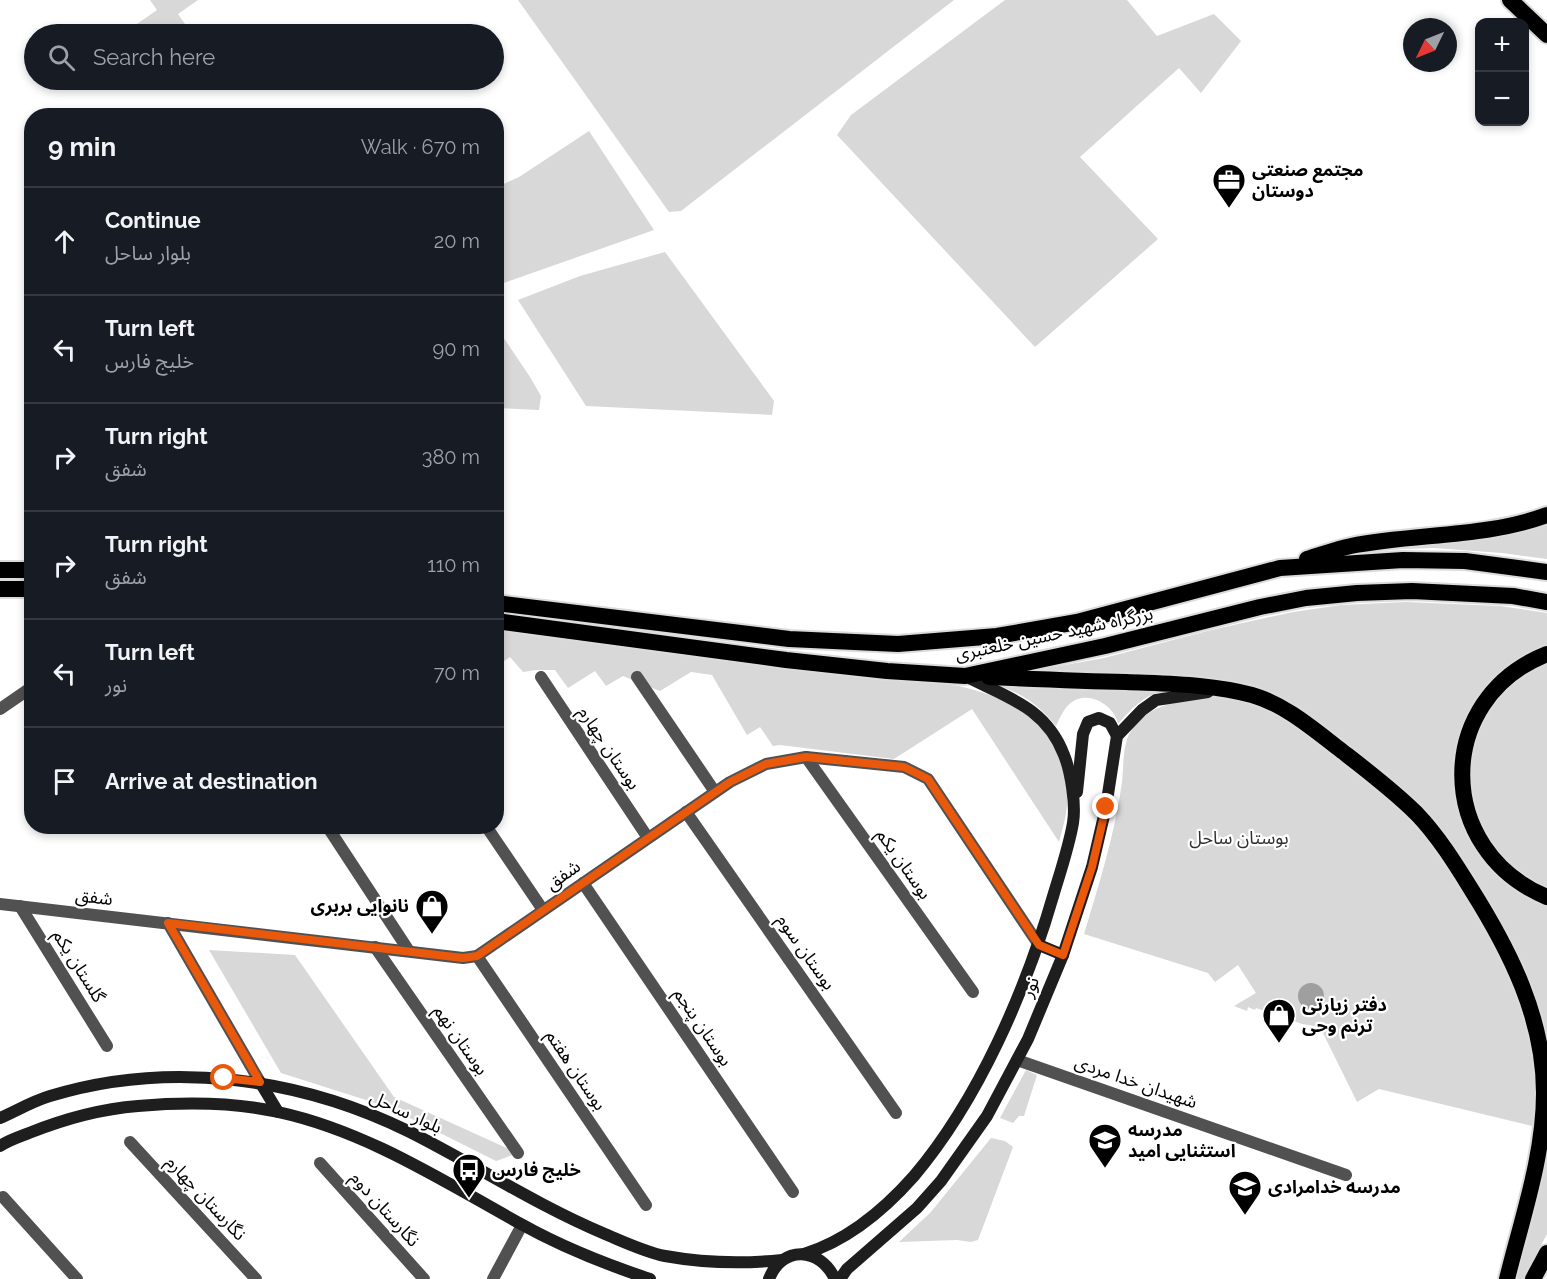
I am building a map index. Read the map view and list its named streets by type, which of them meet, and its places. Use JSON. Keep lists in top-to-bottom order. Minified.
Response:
{"streets":{"highway":["بزرگراه شهید حسین خلعتبری"],"main road":["نور","بلوار ساحل"],"street":["بوستان چهارم","بوستان یکم","شفق","بوستان سوم","گلستان یکم","بوستان پنجم","بوستان نهم","بوستان هفتم","شهیدان خدا مردی","نگارستان چهارم","نگارستان دوم"]},"crossings":[["بزرگراه شهید حسین خلعتبری","نور"],["بوستان چهارم","شفق"],["بوستان یکم","شفق"],["شفق","بوستان سوم"],["شفق","گلستان یکم"],["شفق","نور"],["شفق","بوستان پنجم"],["شفق","بوستان نهم"],["شفق","بوستان هفتم"],["نور","شهیدان خدا مردی"],["نور","بلوار ساحل"]],"parks":["بوستان ساحل"],"places":{"office":["مجتمع صنعتی دوستان"],"shop":["نانوایی بربری","دفتر زیارتی ترنم وحی"],"school or university":["مدرسه استثنایی امید","مدرسه خدامرادی"],"bus stop":["خلیج فارس"]},"north":"bottom left","page":{"map_buttons":["+","−"],"search":"Search here","heading":["9 min","Walk · 670 m"],"list":[["Continue","بلوار ساحل","20 m"],["Turn left","خلیج فارس","90 m"],["Turn right","شفق","380 m"],["Turn right","شفق","110 m"],["Turn left","نور","70 m"],"Arrive at destination"]}}
